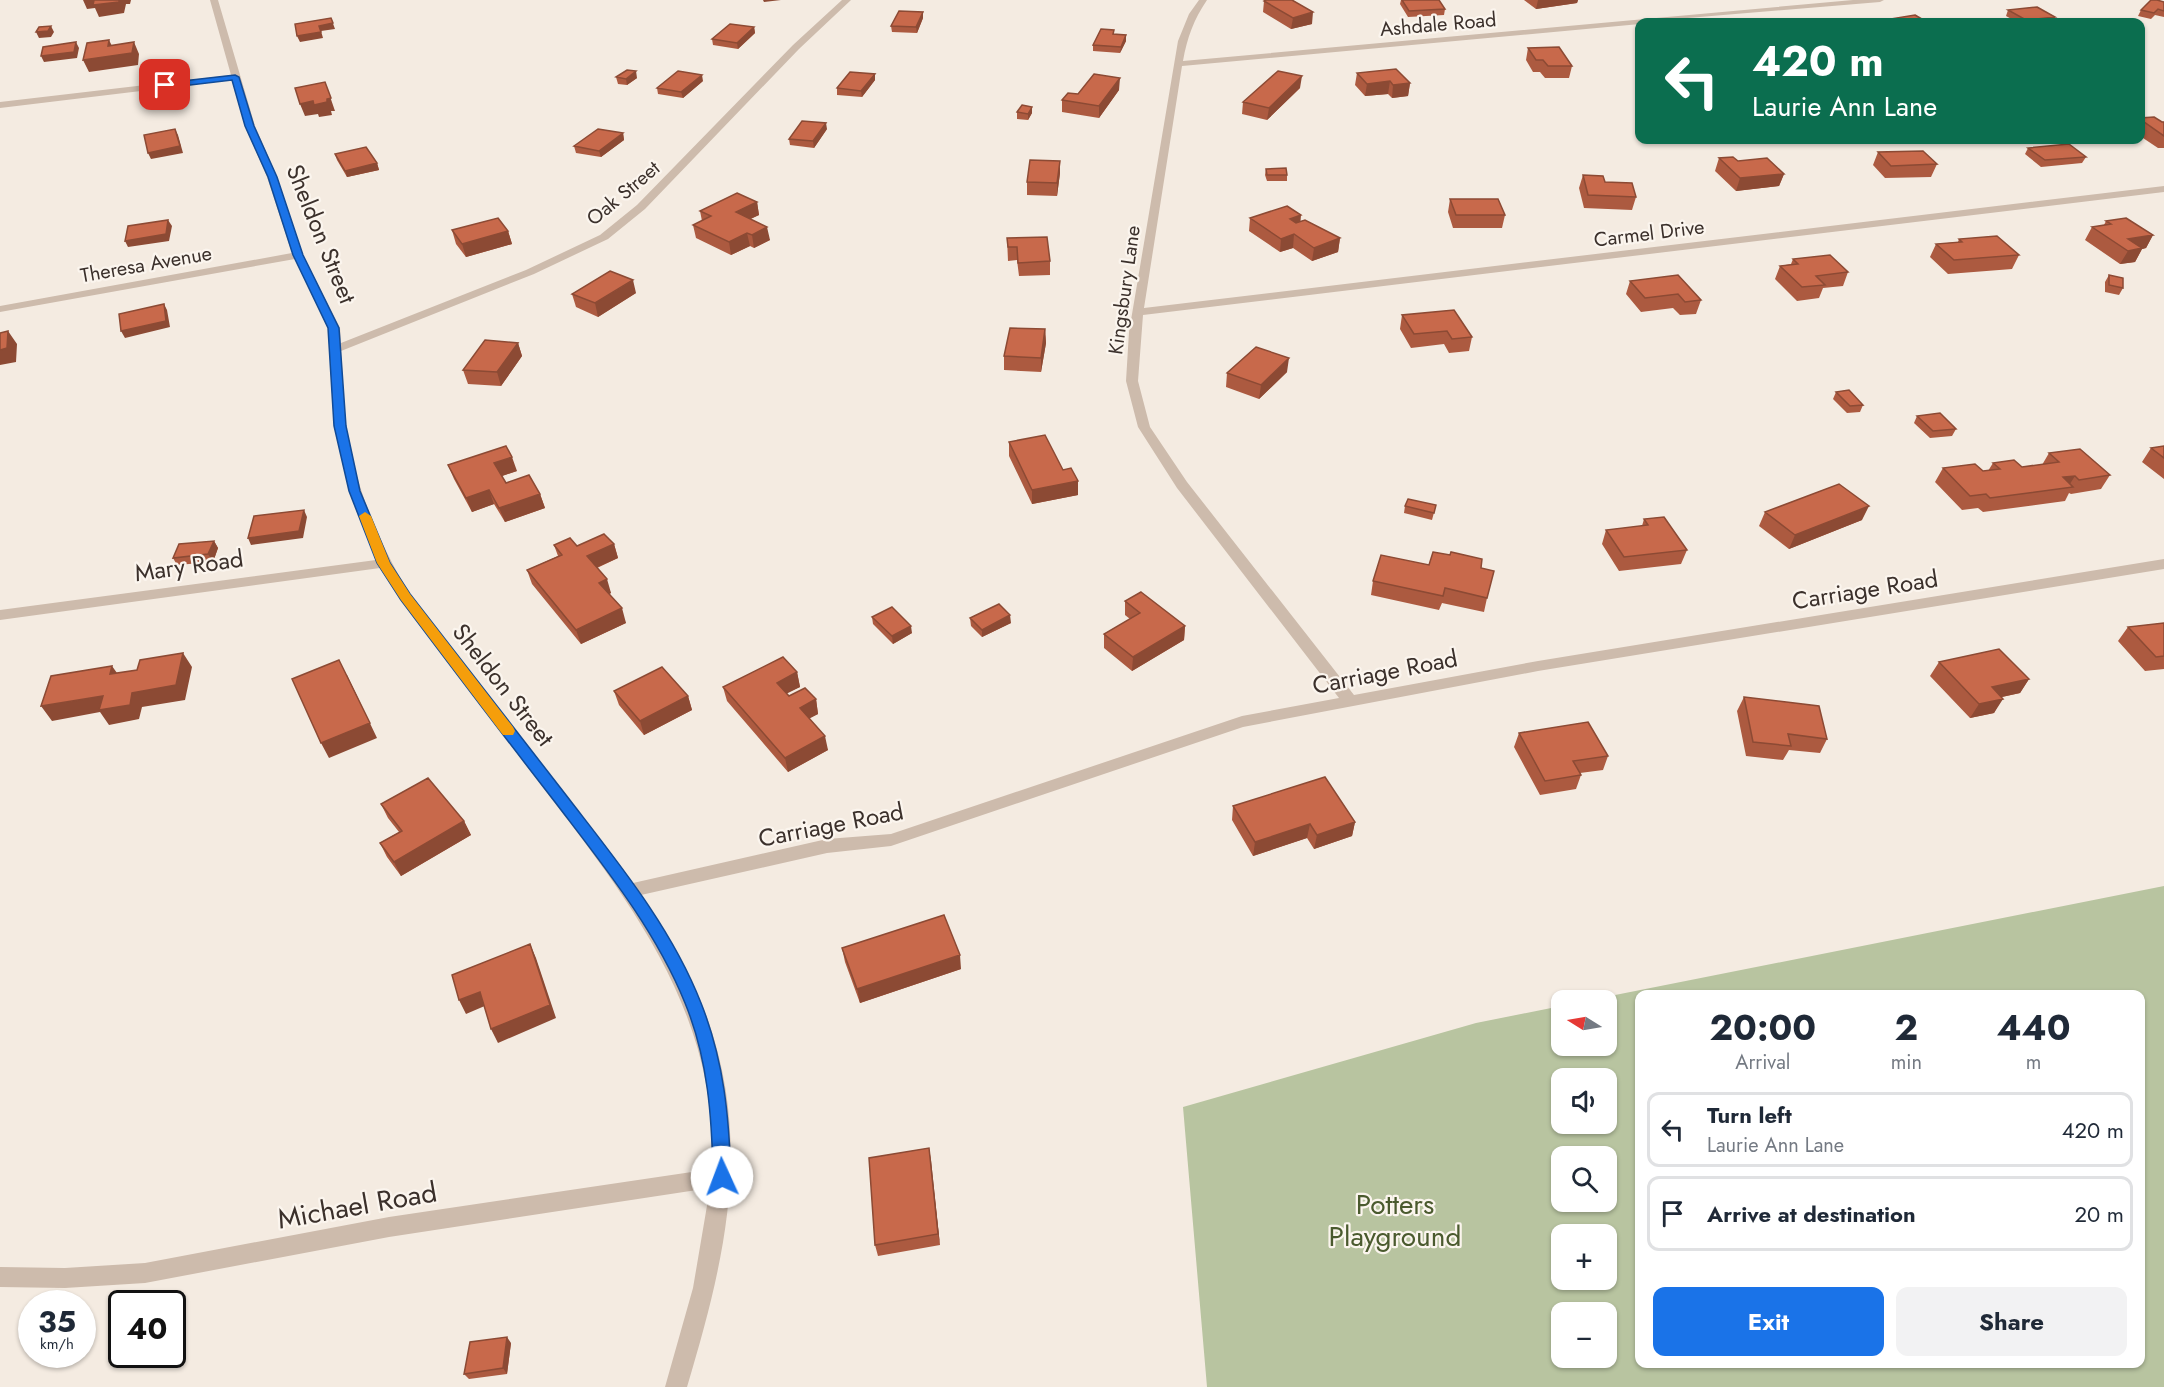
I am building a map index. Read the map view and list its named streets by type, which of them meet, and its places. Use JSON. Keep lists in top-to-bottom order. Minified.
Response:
{"streets":{"street":["Ashdale Road","Oak Street","Carmel Drive","Sheldon Street","Theresa Avenue","Kingsbury Lane","Mary Road","Carriage Road","Michael Road"]},"crossings":[["Ashdale Road","Kingsbury Lane"],["Oak Street","Sheldon Street"],["Carmel Drive","Kingsbury Lane"],["Sheldon Street","Theresa Avenue"],["Sheldon Street","Mary Road"],["Sheldon Street","Carriage Road"],["Sheldon Street","Michael Road"],["Kingsbury Lane","Carriage Road"]],"parks":["Potters Playground"],"north":"left","page":{"turn":["420 m","Laurie Ann Lane"],"map_buttons":["+","−"],"eta":["20:00","Arrival","2","min","440","m"],"list":[{"name":"Turn left","note":"Laurie Ann Lane","value":"420 m"},{"name":"Arrive at destination","value":"20 m"}],"buttons":["Exit","Share"],"speed":"35 km/h","limit":"40"}}
